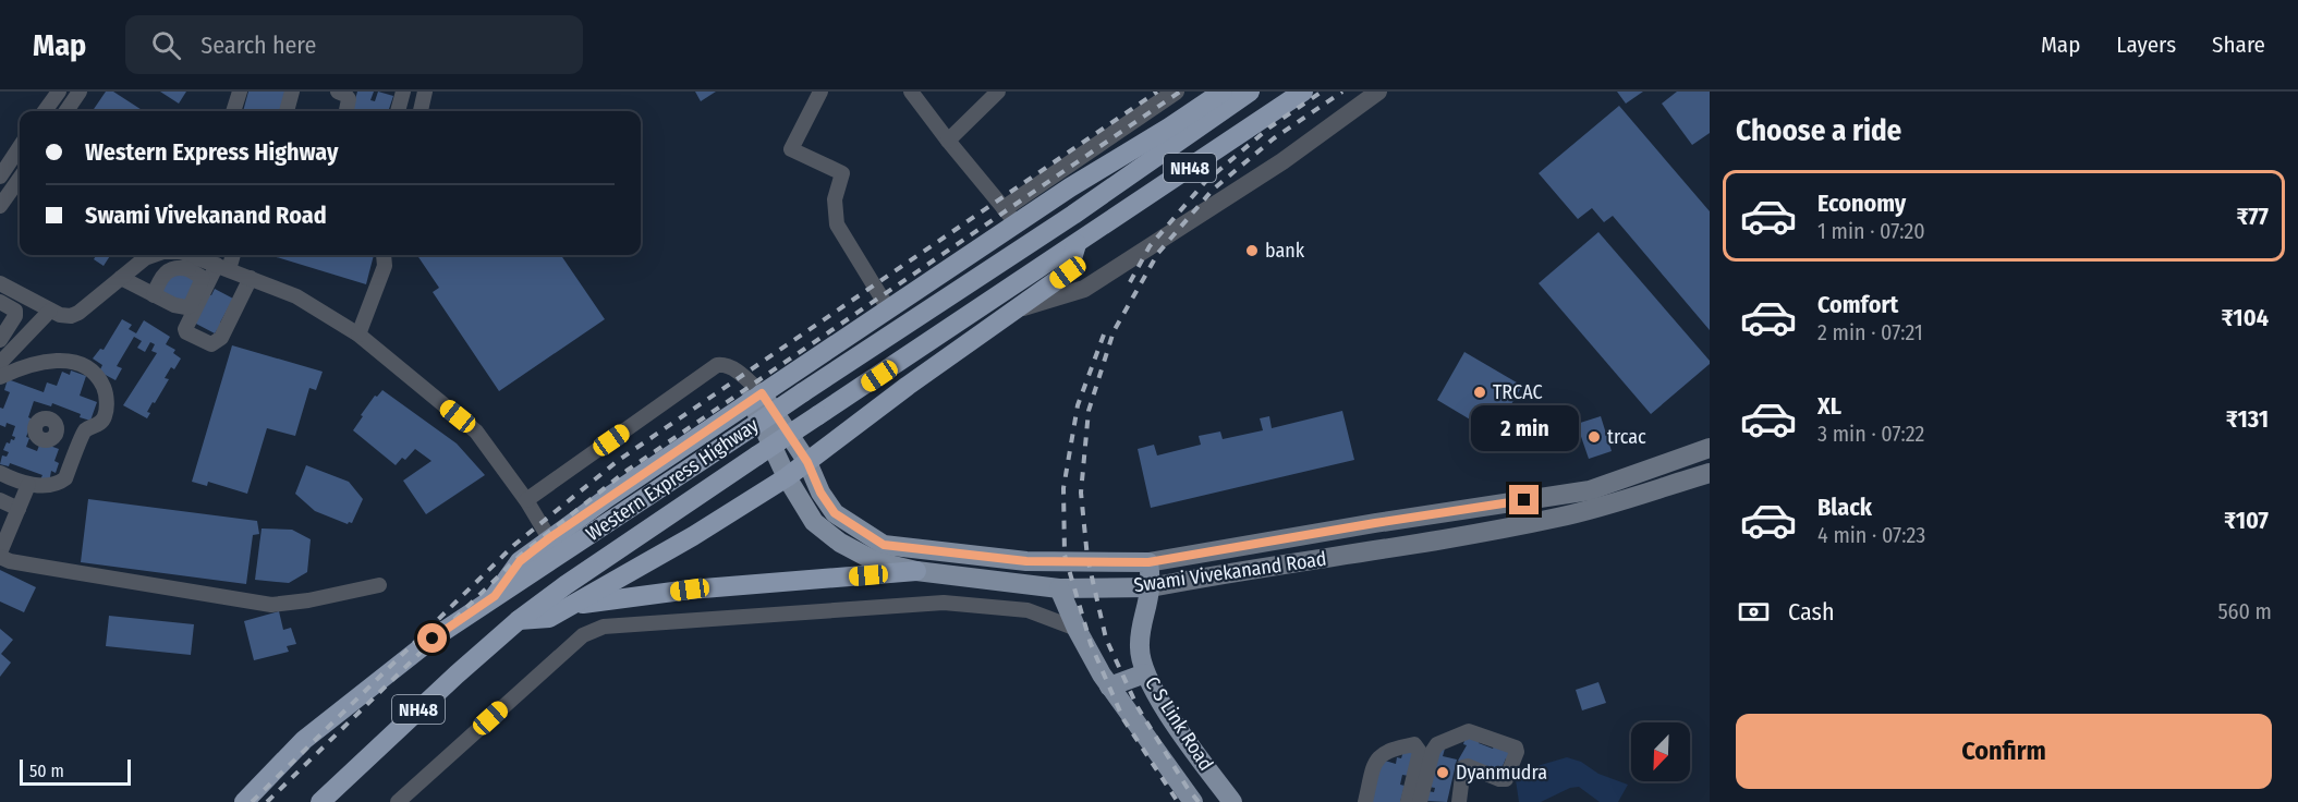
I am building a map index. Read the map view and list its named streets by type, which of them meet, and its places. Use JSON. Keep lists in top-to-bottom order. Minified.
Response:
{"streets":{"highway":["NH48","Western Express Highway"],"main road":["Swami Vivekanand Road","C S Link Road"]},"crossings":[["Swami Vivekanand Road","C S Link Road"]],"places":["bank","TRCAC","trcac","Dyanmudra"],"scale_bar":"50 m","north":"bottom left","page":{"header":"Map","search":"Search here","nav":["Map","Layers","Share"],"heading":"Choose a ride","banner":["Western Express Highway","Swami Vivekanand Road"],"list":[{"name":"Economy","note":"1 min · 07:20","value":"₹77"},{"name":"Comfort","note":"2 min · 07:21","value":"₹104"},{"name":"XL","note":"3 min · 07:22","value":"₹131"},{"name":"Black","note":"4 min · 07:23","value":"₹107"}],"bubble":"2 min","pay":["Cash","560 m"],"buttons":"Confirm","scale":"50 m"}}
